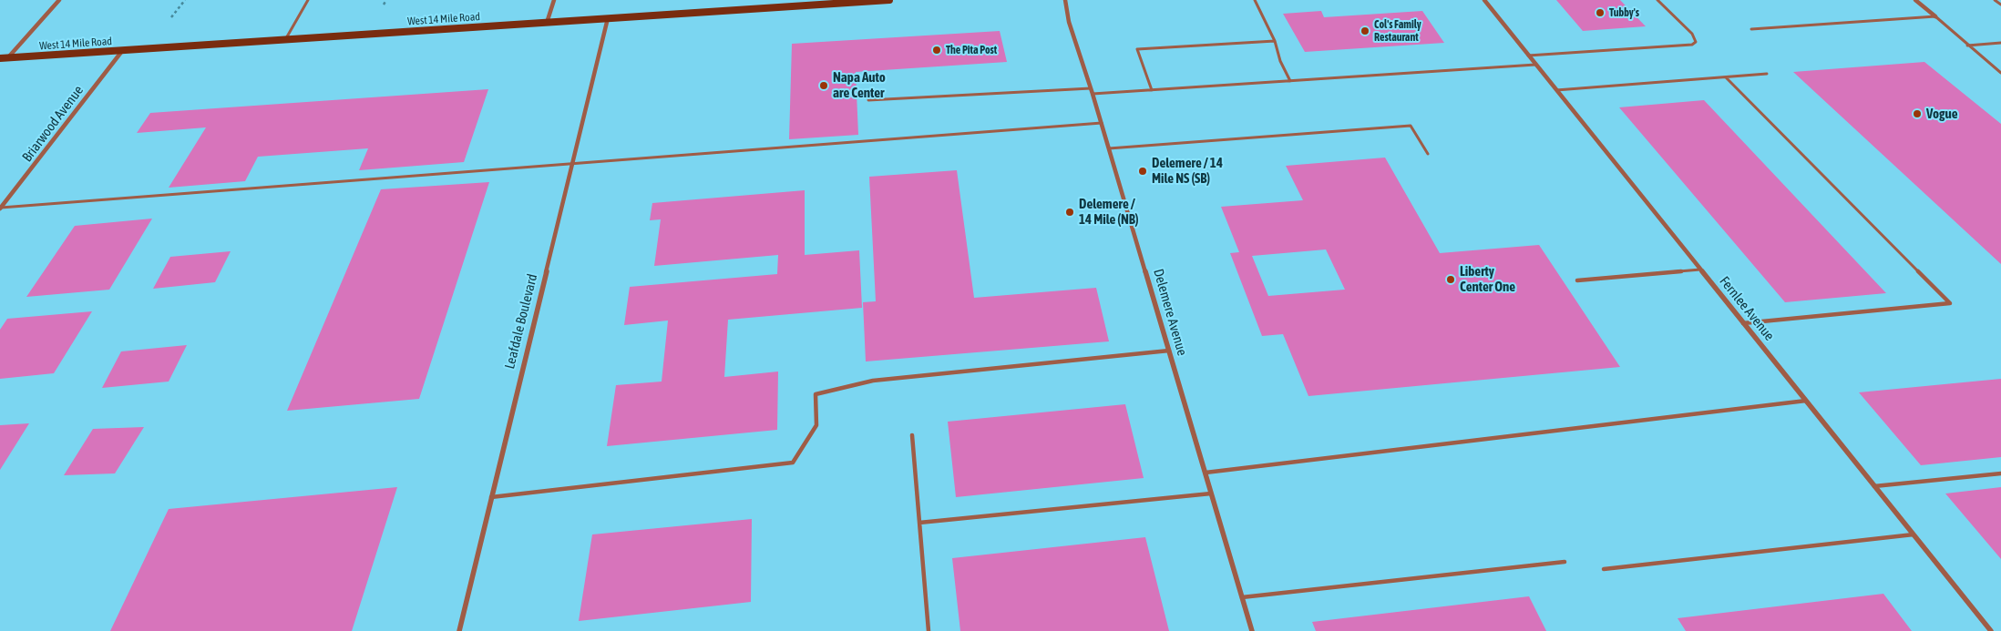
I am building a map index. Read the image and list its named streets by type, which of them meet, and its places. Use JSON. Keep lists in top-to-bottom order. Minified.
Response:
{"streets":{"main road":["West 14 Mile Road"],"street":["Briarwood Avenue","Fernlee Avenue","Delemere Avenue","Leafdale Boulevard"]},"crossings":[["West 14 Mile Road","Briarwood Avenue"],["West 14 Mile Road","Leafdale Boulevard"]],"places":["Tubby's","Col's Family Restaurant","The Pita Post","Napa Auto are Center","Vogue","Delemere / 14 Mile NS (SB)","Delemere / 14 Mile (NB)","Liberty Center One"]}
